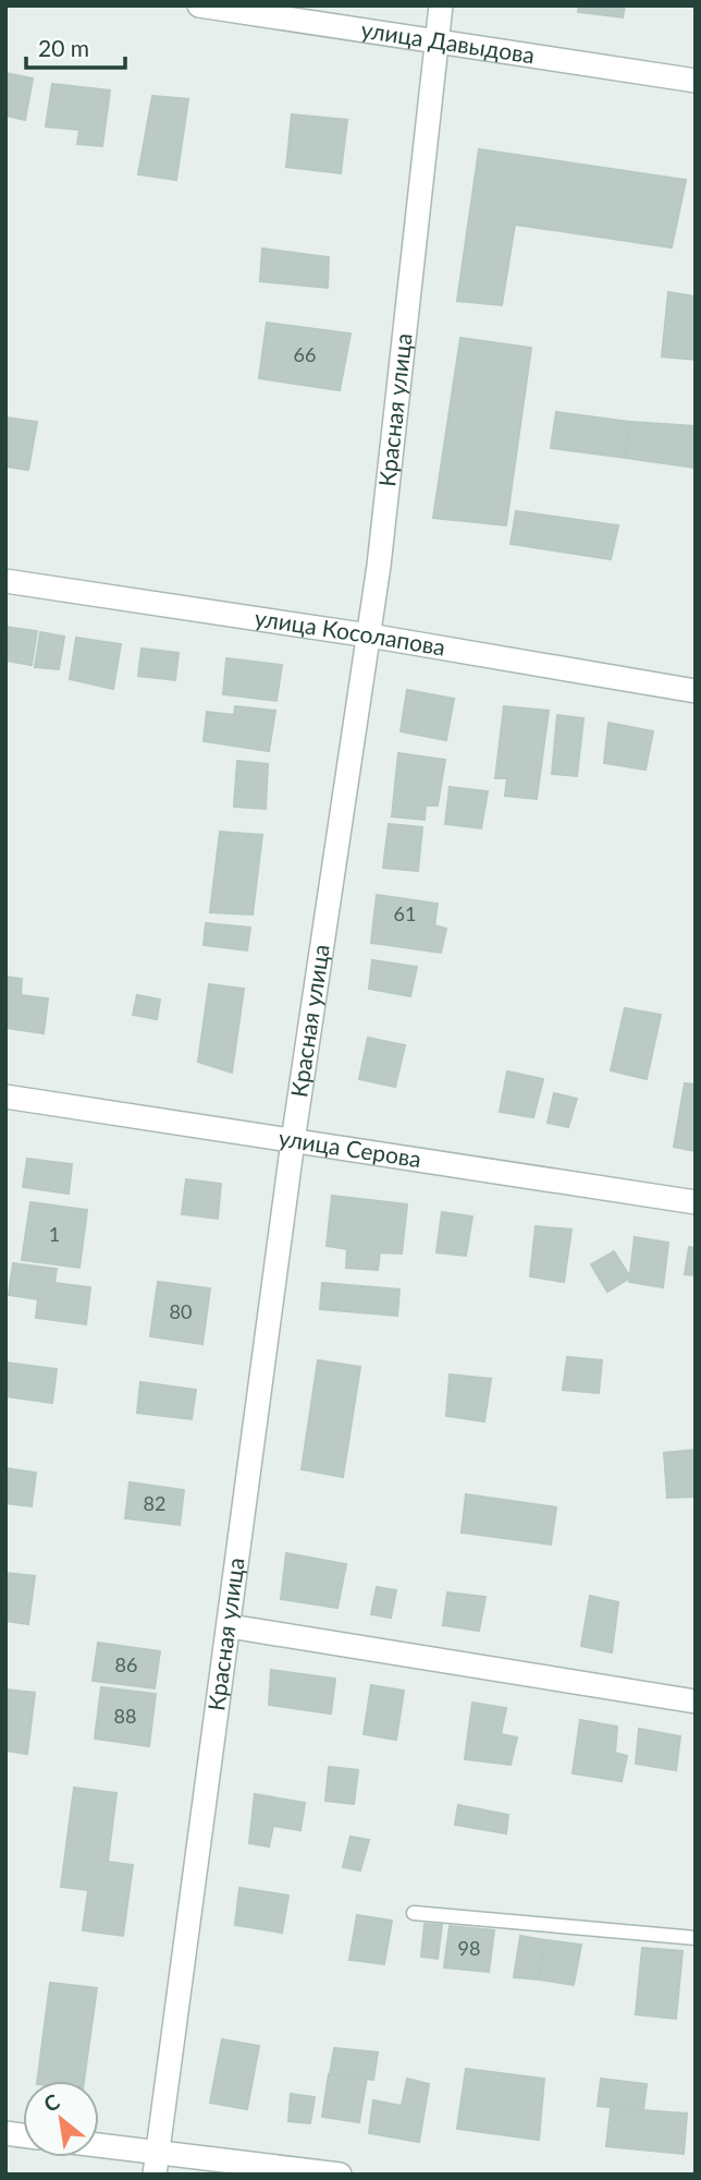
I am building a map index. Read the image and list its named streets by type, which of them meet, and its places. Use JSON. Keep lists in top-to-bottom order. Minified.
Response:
{"streets":{"street":["улица Давыдова","Красная улица","улица Косолапова","улица Серова"]},"crossings":[["улица Давыдова","Красная улица"],["Красная улица","улица Косолапова"],["Красная улица","улица Серова"]],"house_numbers":["66","61","1","80","82","86","88","98"],"scale_bar":"20 m","north":"top left"}
